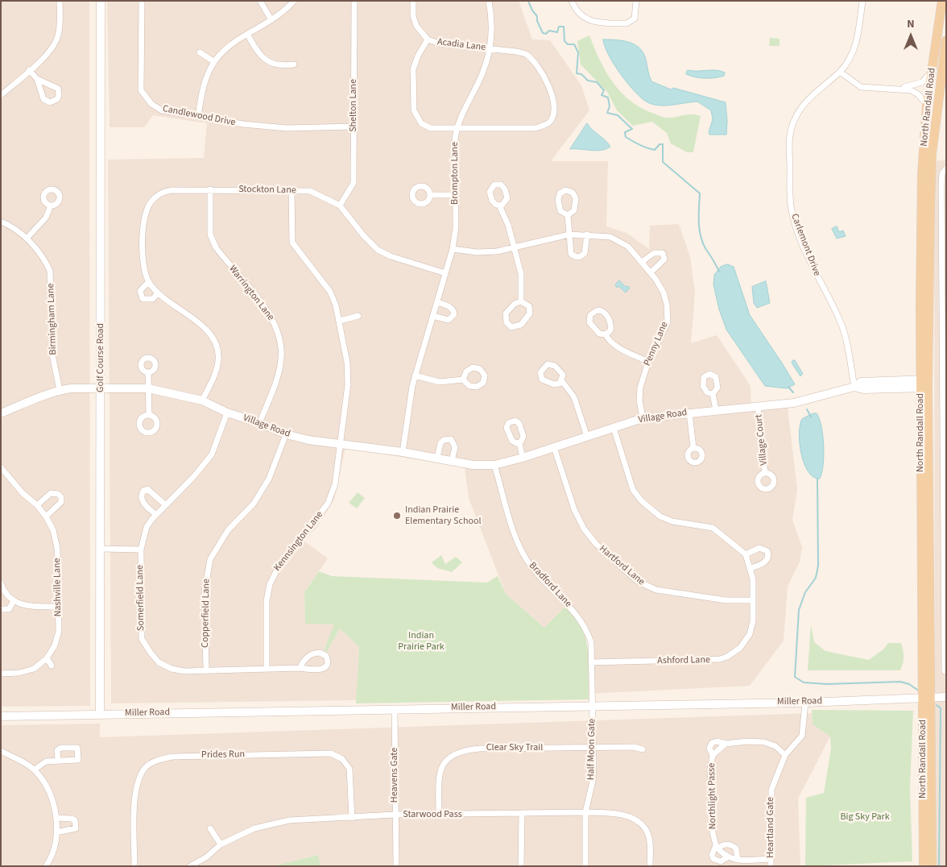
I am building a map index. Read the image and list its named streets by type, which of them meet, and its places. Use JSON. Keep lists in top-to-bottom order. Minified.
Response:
{"streets":{"main road":["North Randall Road"],"street":["Acadia Lane","Shelton Lane","Candlewood Drive","Brompton Lane","Stockton Lane","Carlemont Drive","Warrington Lane","Birmingham Lane","Penny Lane","Golf Course Road","Village Road","Village Court","Kennsington Lane","Hartford Lane","Bradford Lane","Nashville Lane","Somerfield Lane","Copperfield Lane","Ashford Lane","Miller Road","Clear Sky Trail","Half Moon Gate","Prides Run","Heavens Gate","Northlight Passe","Starwood Pass","Heartland Gate"]},"crossings":[["Acadia Lane","Brompton Lane"],["Shelton Lane","Candlewood Drive"],["Shelton Lane","Stockton Lane"],["North Randall Road","Village Road"],["North Randall Road","Miller Road"],["Brompton Lane","Stockton Lane"],["Brompton Lane","Penny Lane"],["Brompton Lane","Village Road"],["Stockton Lane","Warrington Lane"],["Stockton Lane","Kennsington Lane"],["Carlemont Drive","Village Road"],["Warrington Lane","Village Road"],["Birmingham Lane","Village Road"],["Penny Lane","Village Road"],["Golf Course Road","Village Road"],["Golf Course Road","Miller Road"],["Village Road","Village Court"],["Village Road","Kennsington Lane"],["Village Road","Hartford Lane"],["Village Road","Bradford Lane"],["Village Road","Somerfield Lane"],["Village Road","Copperfield Lane"],["Village Road","Ashford Lane"],["Kennsington Lane","Somerfield Lane"],["Hartford Lane","Ashford Lane"],["Bradford Lane","Ashford Lane"],["Bradford Lane","Miller Road"],["Bradford Lane","Half Moon Gate"],["Somerfield Lane","Copperfield Lane"],["Miller Road","Half Moon Gate"],["Miller Road","Heavens Gate"],["Miller Road","Heartland Gate"],["Clear Sky Trail","Half Moon Gate"],["Clear Sky Trail","Starwood Pass"],["Half Moon Gate","Starwood Pass"],["Prides Run","Starwood Pass"],["Heavens Gate","Starwood Pass"],["Northlight Passe","Heartland Gate"]],"parks":["Indian Prairie Park","Big Sky Park"],"places":["Indian Prairie Elementary School"],"north":"top"}
